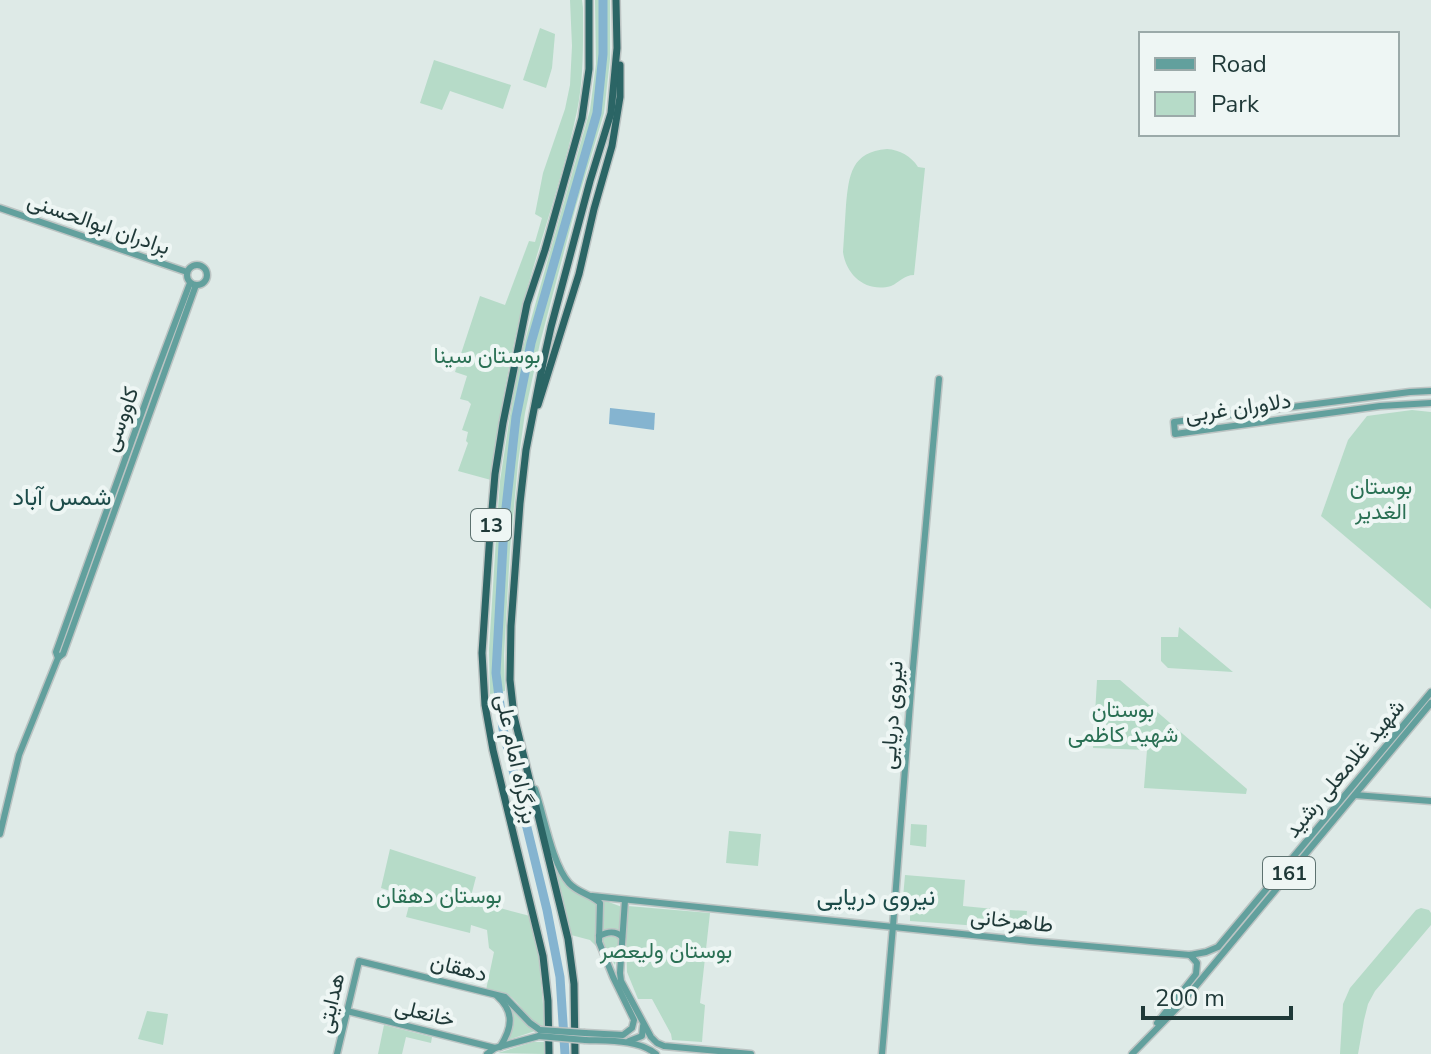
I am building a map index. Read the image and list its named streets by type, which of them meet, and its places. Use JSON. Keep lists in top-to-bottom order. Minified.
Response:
{"streets":{"highway":["13","بزرگراه امام علی"],"main road":["برادران ابوالحسنی","دلاوران غربی","کاووسی","نیروی دریایی","شهید غلامعلی رشید","161","طاهرخانی","دهقان","هدایتی","خانعلی"]},"crossings":[["برادران ابوالحسنی","کاووسی"],["نیروی دریایی","طاهرخانی"],["شهید غلامعلی رشید","طاهرخانی"],["دهقان","هدایتی"],["هدایتی","خانعلی"]],"districts":["شمس آباد","نیروی دریایی"],"parks":["بوستان سینا","بوستان الغدیر","بوستان شهید کاظمی","بوستان دهقان","بوستان ولیعصر"],"legend":["Road","Park"],"scale_bar":"200 m"}
